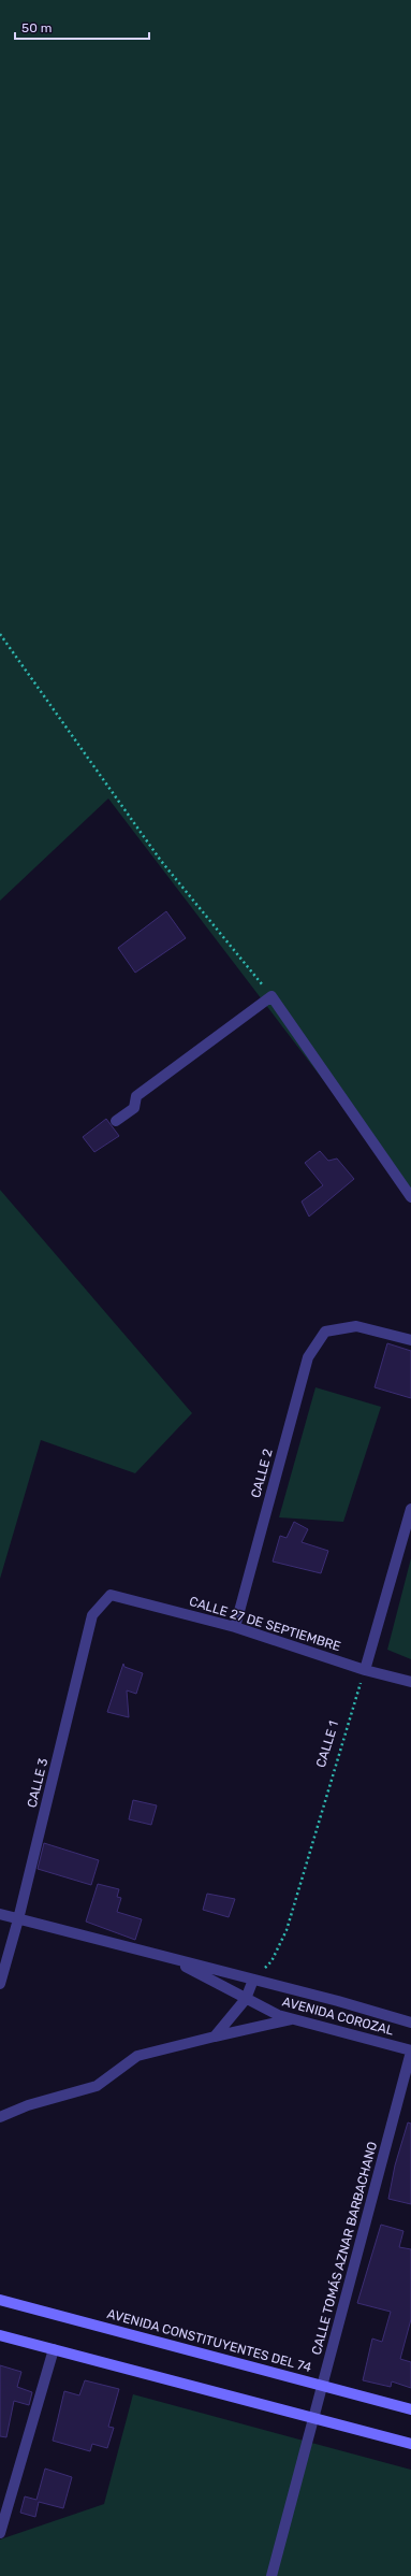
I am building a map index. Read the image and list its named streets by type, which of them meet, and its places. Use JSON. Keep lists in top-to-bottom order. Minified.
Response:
{"streets":{"main road":["AVENIDA CONSTITUYENTES DEL 74"],"street":["CALLE 2","CALLE 27 DE SEPTIEMBRE","CALLE 3","AVENIDA COROZAL","CALLE TOMÁS AZNAR BARBACHANO"],"path":["CALLE 1"]},"crossings":[["CALLE 2","CALLE 27 DE SEPTIEMBRE"],["CALLE 27 DE SEPTIEMBRE","CALLE 1"],["CALLE 27 DE SEPTIEMBRE","CALLE 3"],["CALLE 1","AVENIDA COROZAL"],["CALLE 3","AVENIDA COROZAL"],["AVENIDA COROZAL","CALLE TOMÁS AZNAR BARBACHANO"],["CALLE TOMÁS AZNAR BARBACHANO","AVENIDA CONSTITUYENTES DEL 74"]],"scale_bar":"50 m"}
